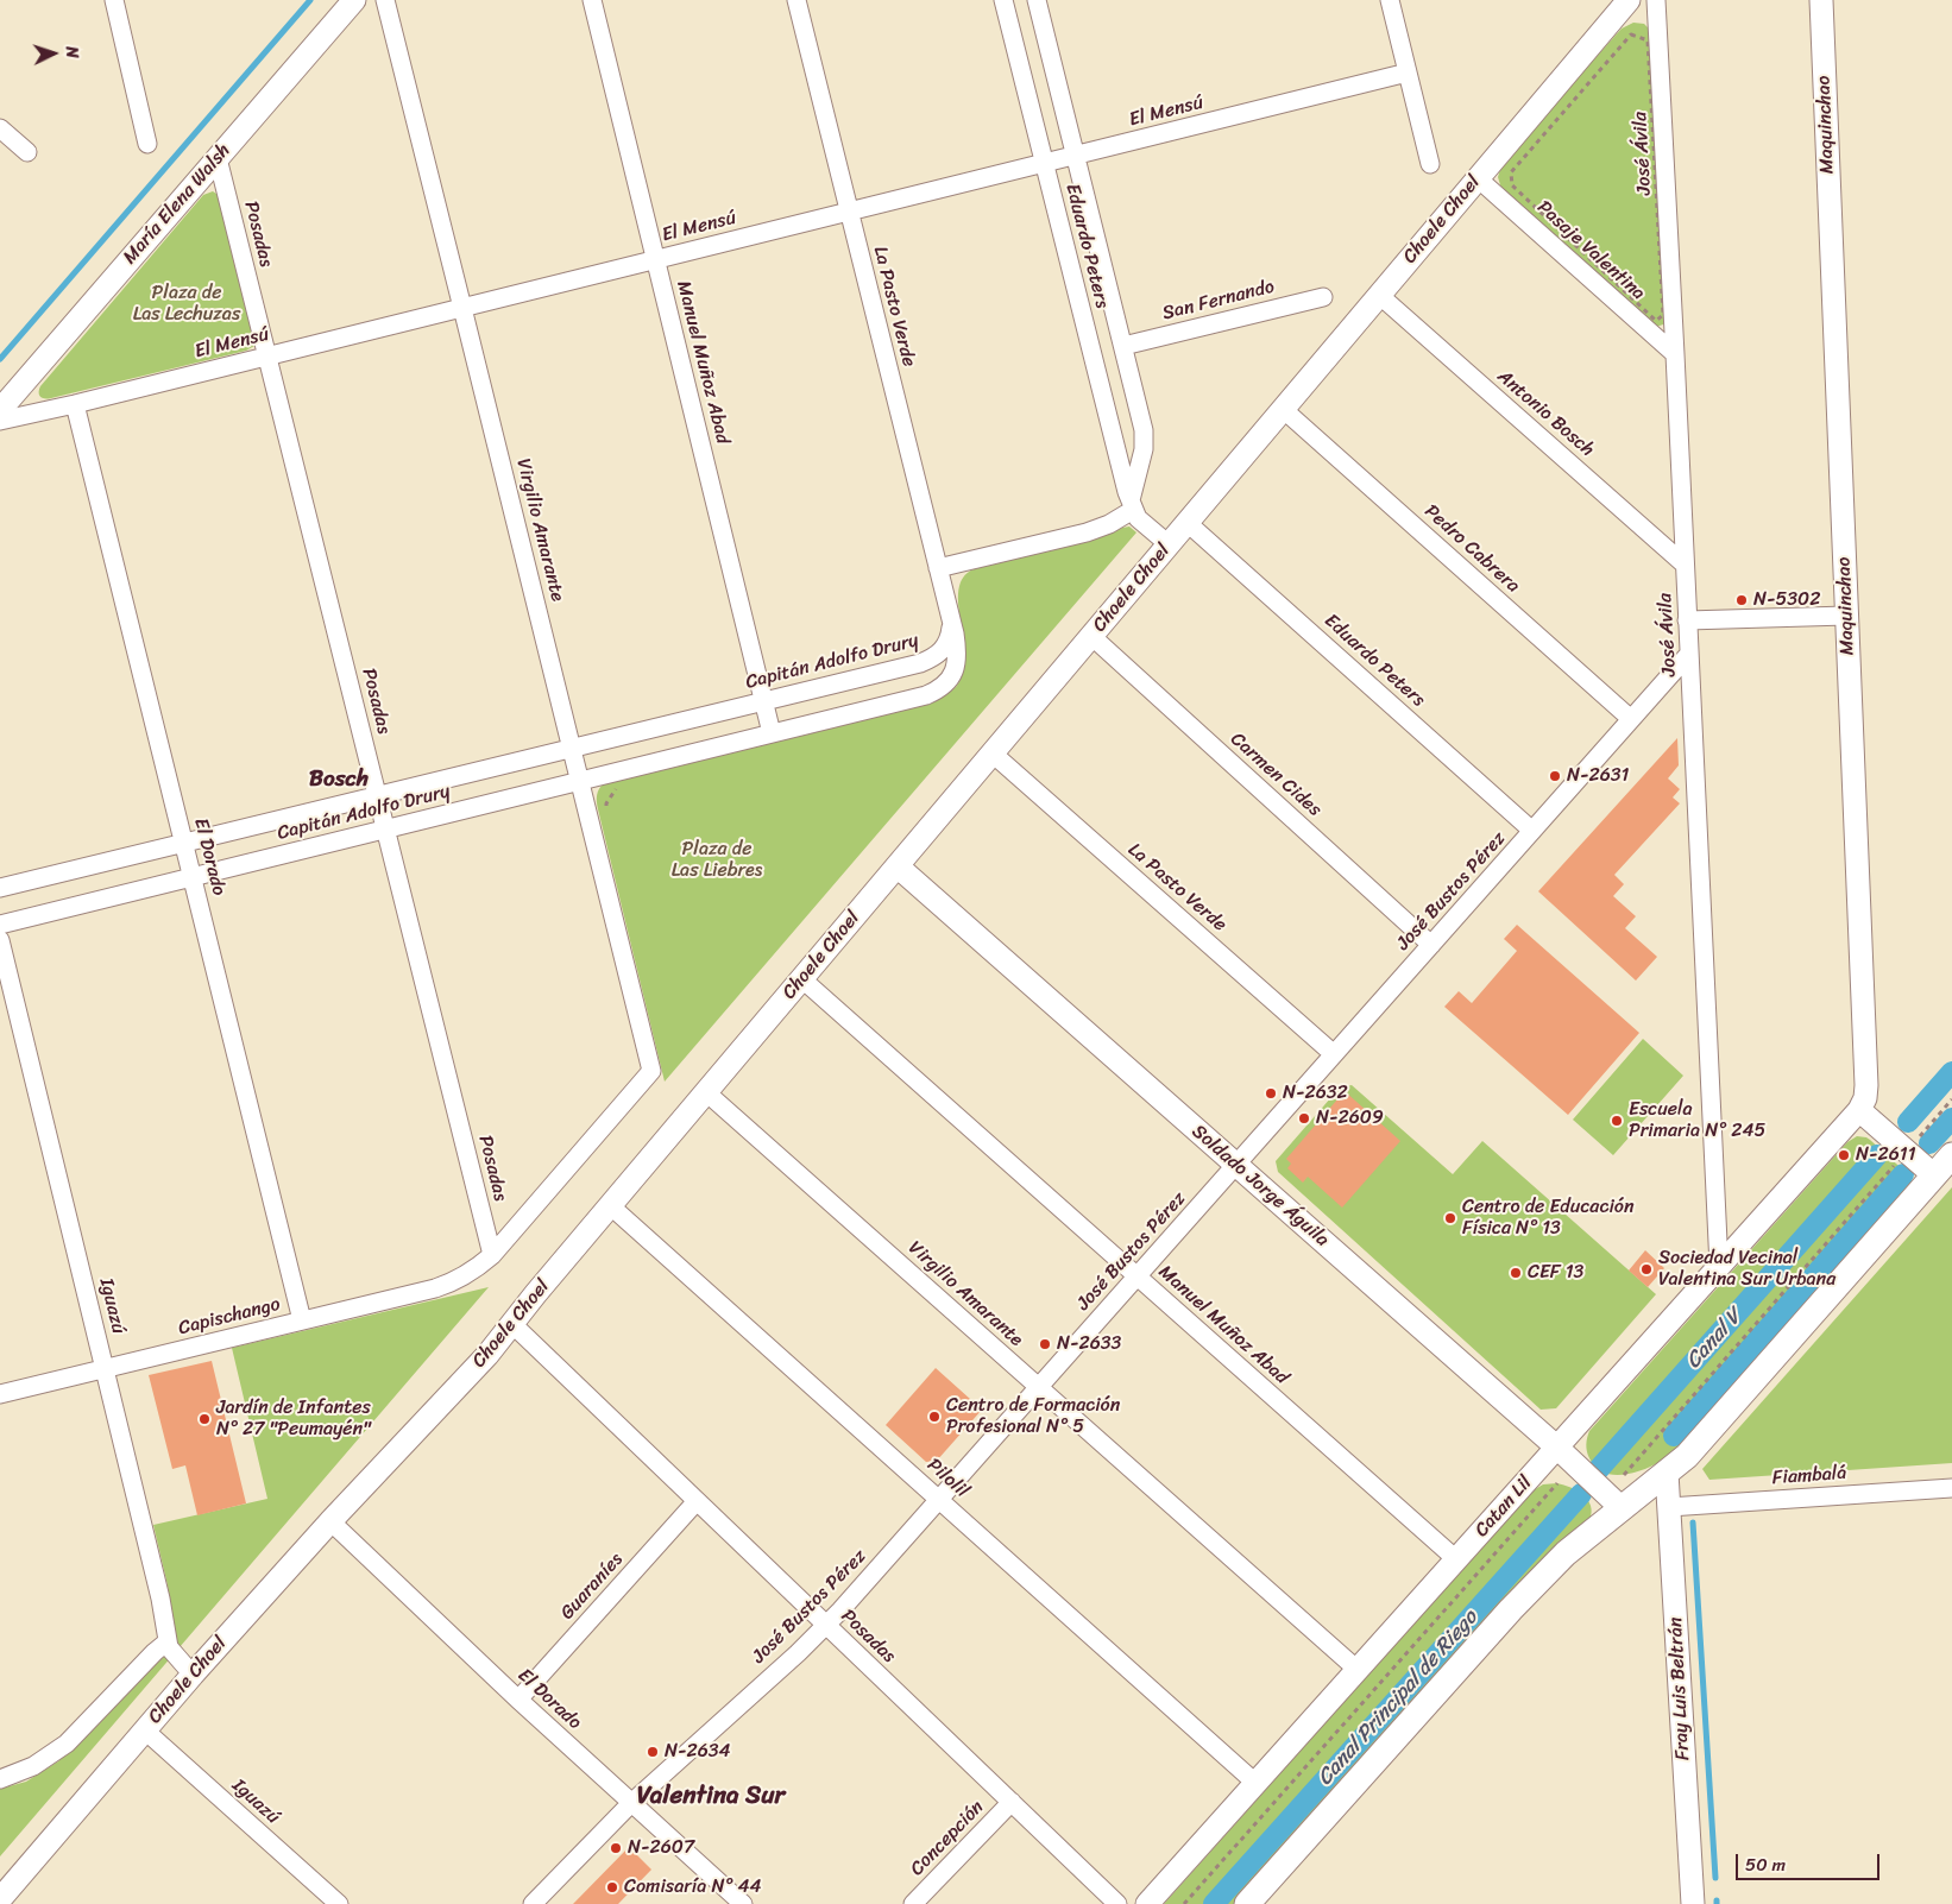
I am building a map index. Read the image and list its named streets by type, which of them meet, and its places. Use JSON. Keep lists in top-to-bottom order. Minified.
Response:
{"streets":{"street":["El Mensú","Maquinchao","José Ávila","María Elena Walsh","Choele Choel","Posadas","Eduardo Peters","Pasaje Valentina","San Fernando","La Pasto Verde","Manuel Muñoz Abad","Antonio Bosch","Virgilio Amarante","Pedro Cabrera","Capitán Adolfo Drury","Carmen Cides","El Dorado","José Bustos Pérez","Soldado Jorge Águila","Iguazú","Capischango","Fiambalá","Pilolil","Catan Lil","Guaraníes","Fray Luis Beltrán","Concepción"]},"crossings":[["El Mensú","Posadas"],["El Mensú","Eduardo Peters"],["El Mensú","La Pasto Verde"],["El Mensú","Manuel Muñoz Abad"],["El Mensú","Virgilio Amarante"],["El Mensú","El Dorado"],["Maquinchao","Catan Lil"],["José Ávila","Pasaje Valentina"],["José Ávila","Antonio Bosch"],["José Ávila","José Bustos Pérez"],["José Ávila","Catan Lil"],["María Elena Walsh","Posadas"],["Choele Choel","Posadas"],["Choele Choel","Eduardo Peters"],["Choele Choel","Pasaje Valentina"],["Choele Choel","La Pasto Verde"],["Choele Choel","Manuel Muñoz Abad"],["Choele Choel","Antonio Bosch"],["Choele Choel","Virgilio Amarante"],["Choele Choel","Pedro Cabrera"],["Choele Choel","Carmen Cides"],["Choele Choel","El Dorado"],["Choele Choel","Soldado Jorge Águila"],["Choele Choel","Iguazú"],["Choele Choel","Pilolil"],["Posadas","Virgilio Amarante"],["Posadas","Capitán Adolfo Drury"],["Posadas","José Bustos Pérez"],["Posadas","Capischango"],["Posadas","Guaraníes"],["Posadas","Concepción"],["Eduardo Peters","San Fernando"],["Eduardo Peters","José Bustos Pérez"],["La Pasto Verde","Capitán Adolfo Drury"],["La Pasto Verde","José Bustos Pérez"],["Manuel Muñoz Abad","Capitán Adolfo Drury"],["Manuel Muñoz Abad","José Bustos Pérez"],["Manuel Muñoz Abad","Catan Lil"],["Virgilio Amarante","Capitán Adolfo Drury"],["Virgilio Amarante","José Bustos Pérez"],["Virgilio Amarante","Capischango"],["Virgilio Amarante","Catan Lil"],["Pedro Cabrera","José Bustos Pérez"],["Capitán Adolfo Drury","El Dorado"],["Carmen Cides","José Bustos Pérez"],["El Dorado","José Bustos Pérez"],["El Dorado","Capischango"],["El Dorado","Guaraníes"],["José Bustos Pérez","Soldado Jorge Águila"],["José Bustos Pérez","Pilolil"],["Soldado Jorge Águila","Catan Lil"],["Iguazú","Capischango"],["Fiambalá","Fray Luis Beltrán"],["Pilolil","Catan Lil"]],"districts":["Bosch","Valentina Sur"],"water":["Canal V","Canal Principal de Riego"],"parks":["Plaza de Las Lechuzas","Plaza de Las Liebres"],"places":["N-5302","N-2631","N-2632","N-2609","Escuela Primaria N° 245","N-2611","Centro de Educación Física N° 13","Sociedad Vecinal Valentina Sur Urbana","CEF 13","N-2633","Centro de Formación Profesional N° 5","Jardín de Infantes N° 27 \"Peumayén\"","N-2634","N-2607","Comisaría N° 44"],"scale_bar":"50 m","north":"right"}
